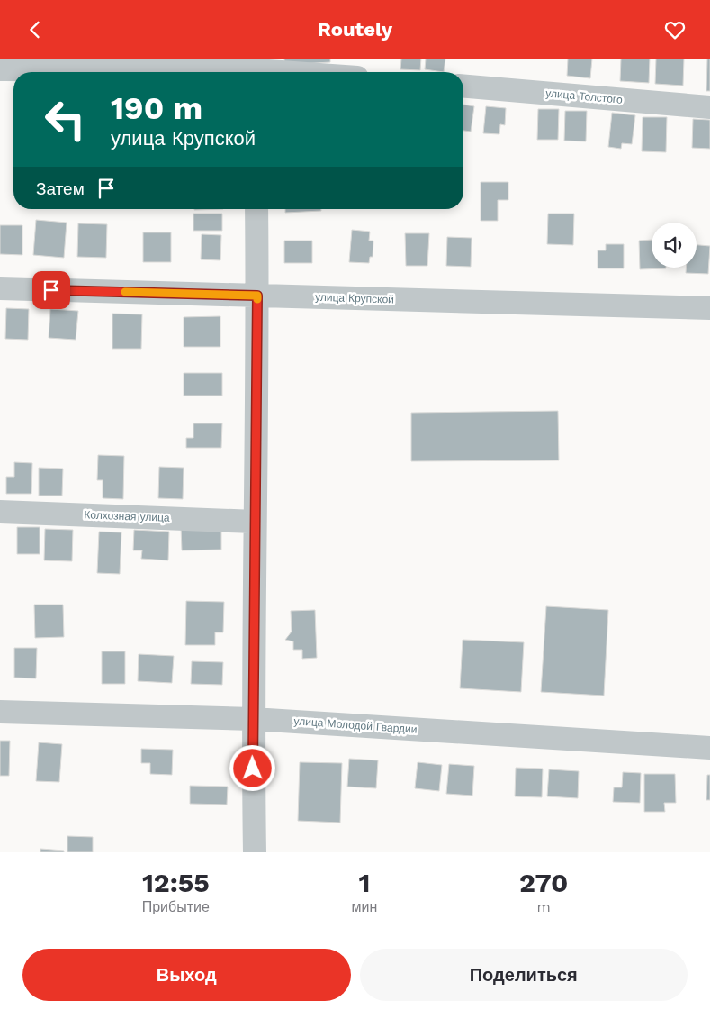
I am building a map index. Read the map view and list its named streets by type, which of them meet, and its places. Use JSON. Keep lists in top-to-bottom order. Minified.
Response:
{"streets":{"street":["улица Толстого","улица Крупской","Колхозная улица","улица Молодой Гвардии"]},"page":{"header":"Routely","turn":["190 m","улица Крупской"],"then":"Затем","eta":["12:55","Прибытие","1","мин","270","m"],"buttons":["Выход","Поделиться"]}}
